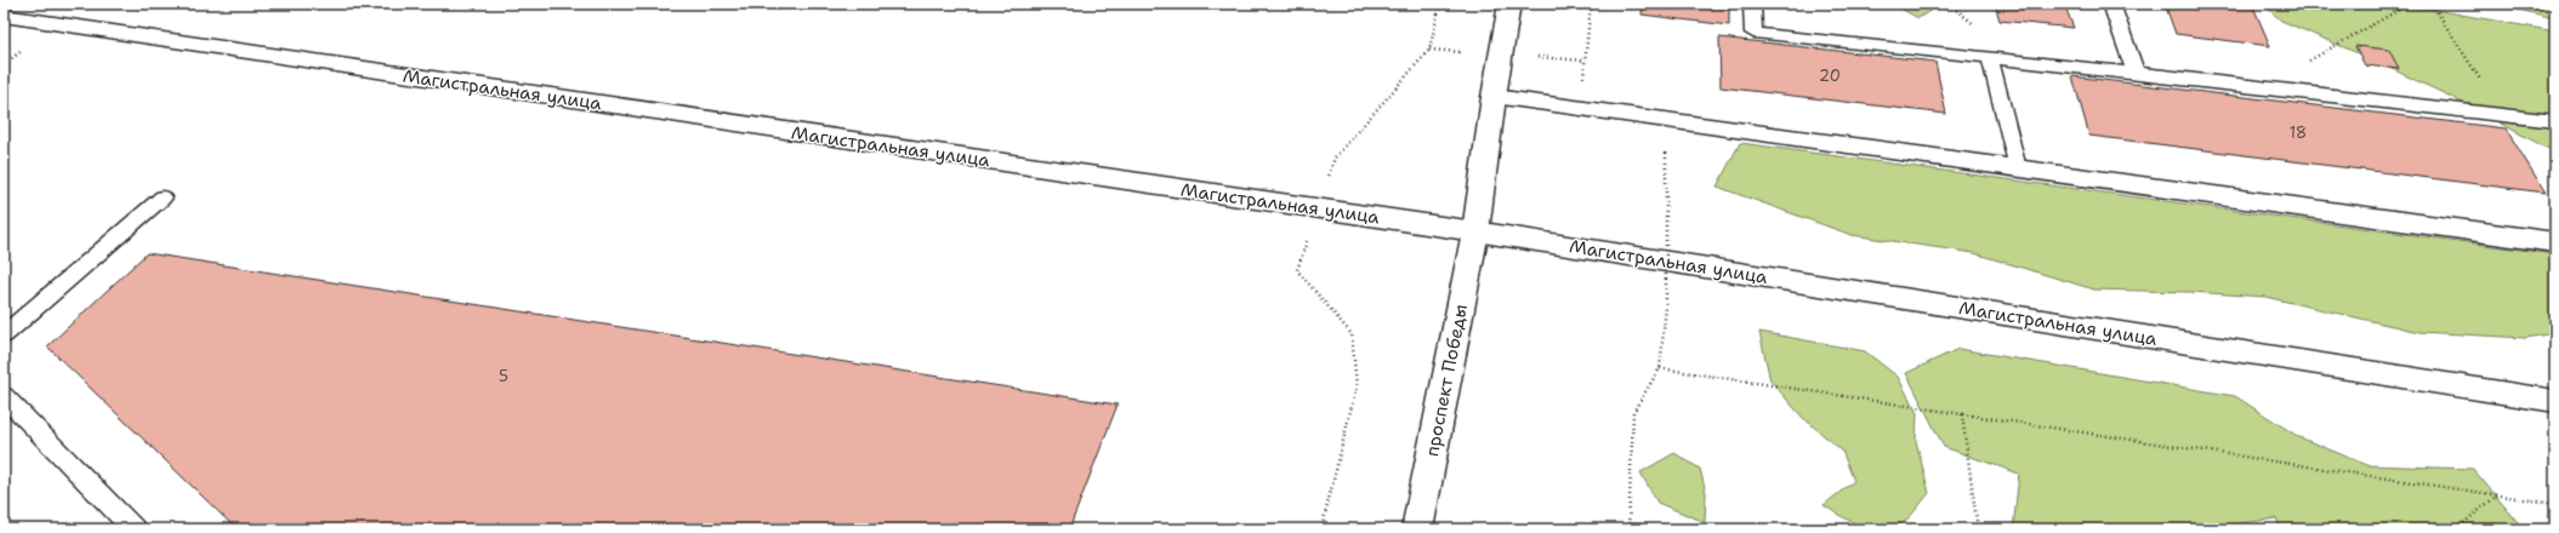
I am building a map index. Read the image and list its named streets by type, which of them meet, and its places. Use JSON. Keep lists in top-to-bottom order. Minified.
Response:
{"streets":{"main road":["Магистральная улица","проспект Победы"]},"crossings":[["Магистральная улица","проспект Победы"]],"house_numbers":["20","18","5"]}
